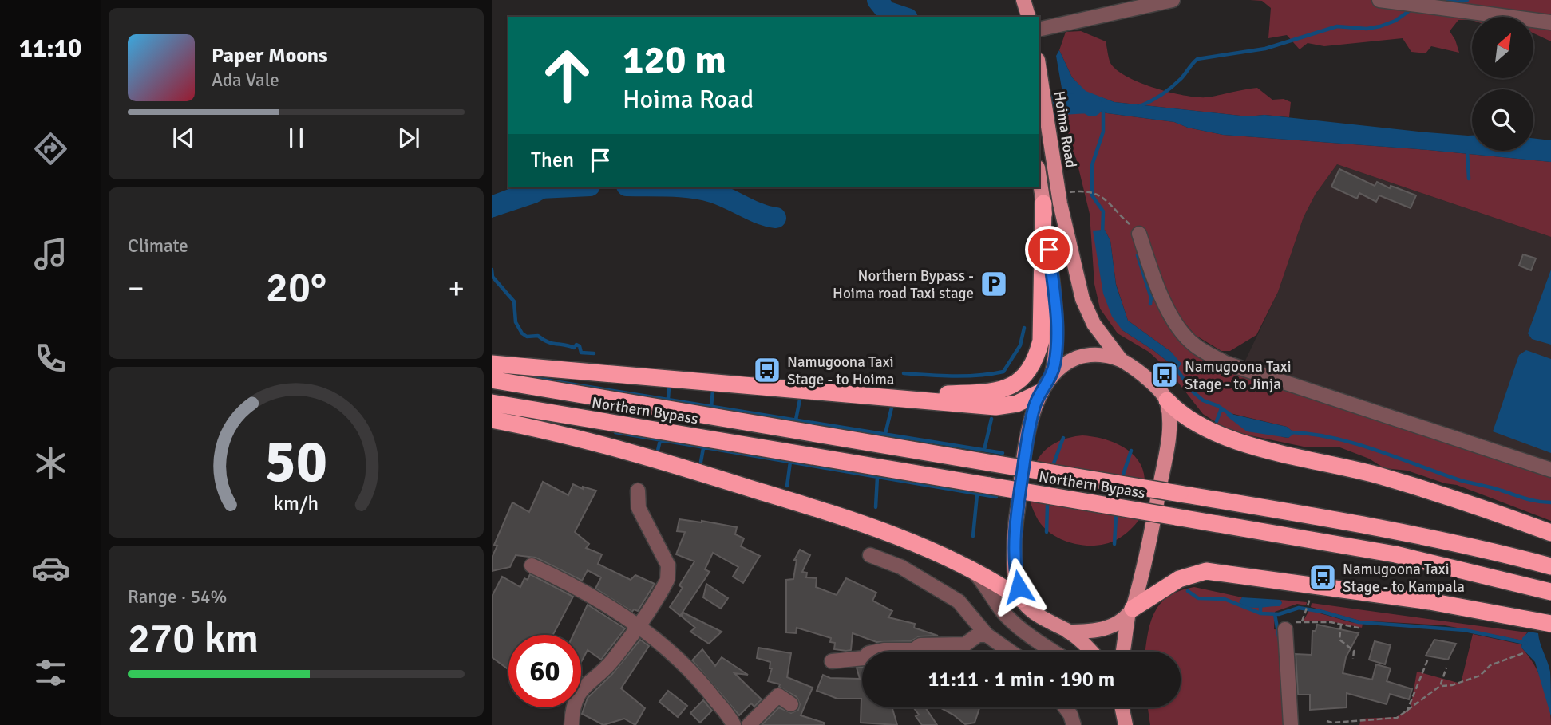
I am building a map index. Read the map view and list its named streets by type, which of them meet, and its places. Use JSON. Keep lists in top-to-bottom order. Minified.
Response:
{"streets":{"highway":["Northern Bypass"],"main road":["Hoima Road"]},"places":{"parking":["Northern Bypass - Hoima road Taxi stage"],"bus stop":["Namugoona Taxi Stage - to Hoima","Namugoona Taxi Stage - to Jinja","Namugoona Taxi Stage - to Kampala"]},"north":"top right","page":{"tabs":"11:10","turn":["120 m","Hoima Road"],"song":["Paper Moons","Ada Vale"],"then":"Then","tile":["Climate",["Range · 54%","270 km"]],"heat":["−","20°","+"],"limit":"60","trip":"11:11 · 1 min · 190 m","gauge":["50","km/h"]}}
